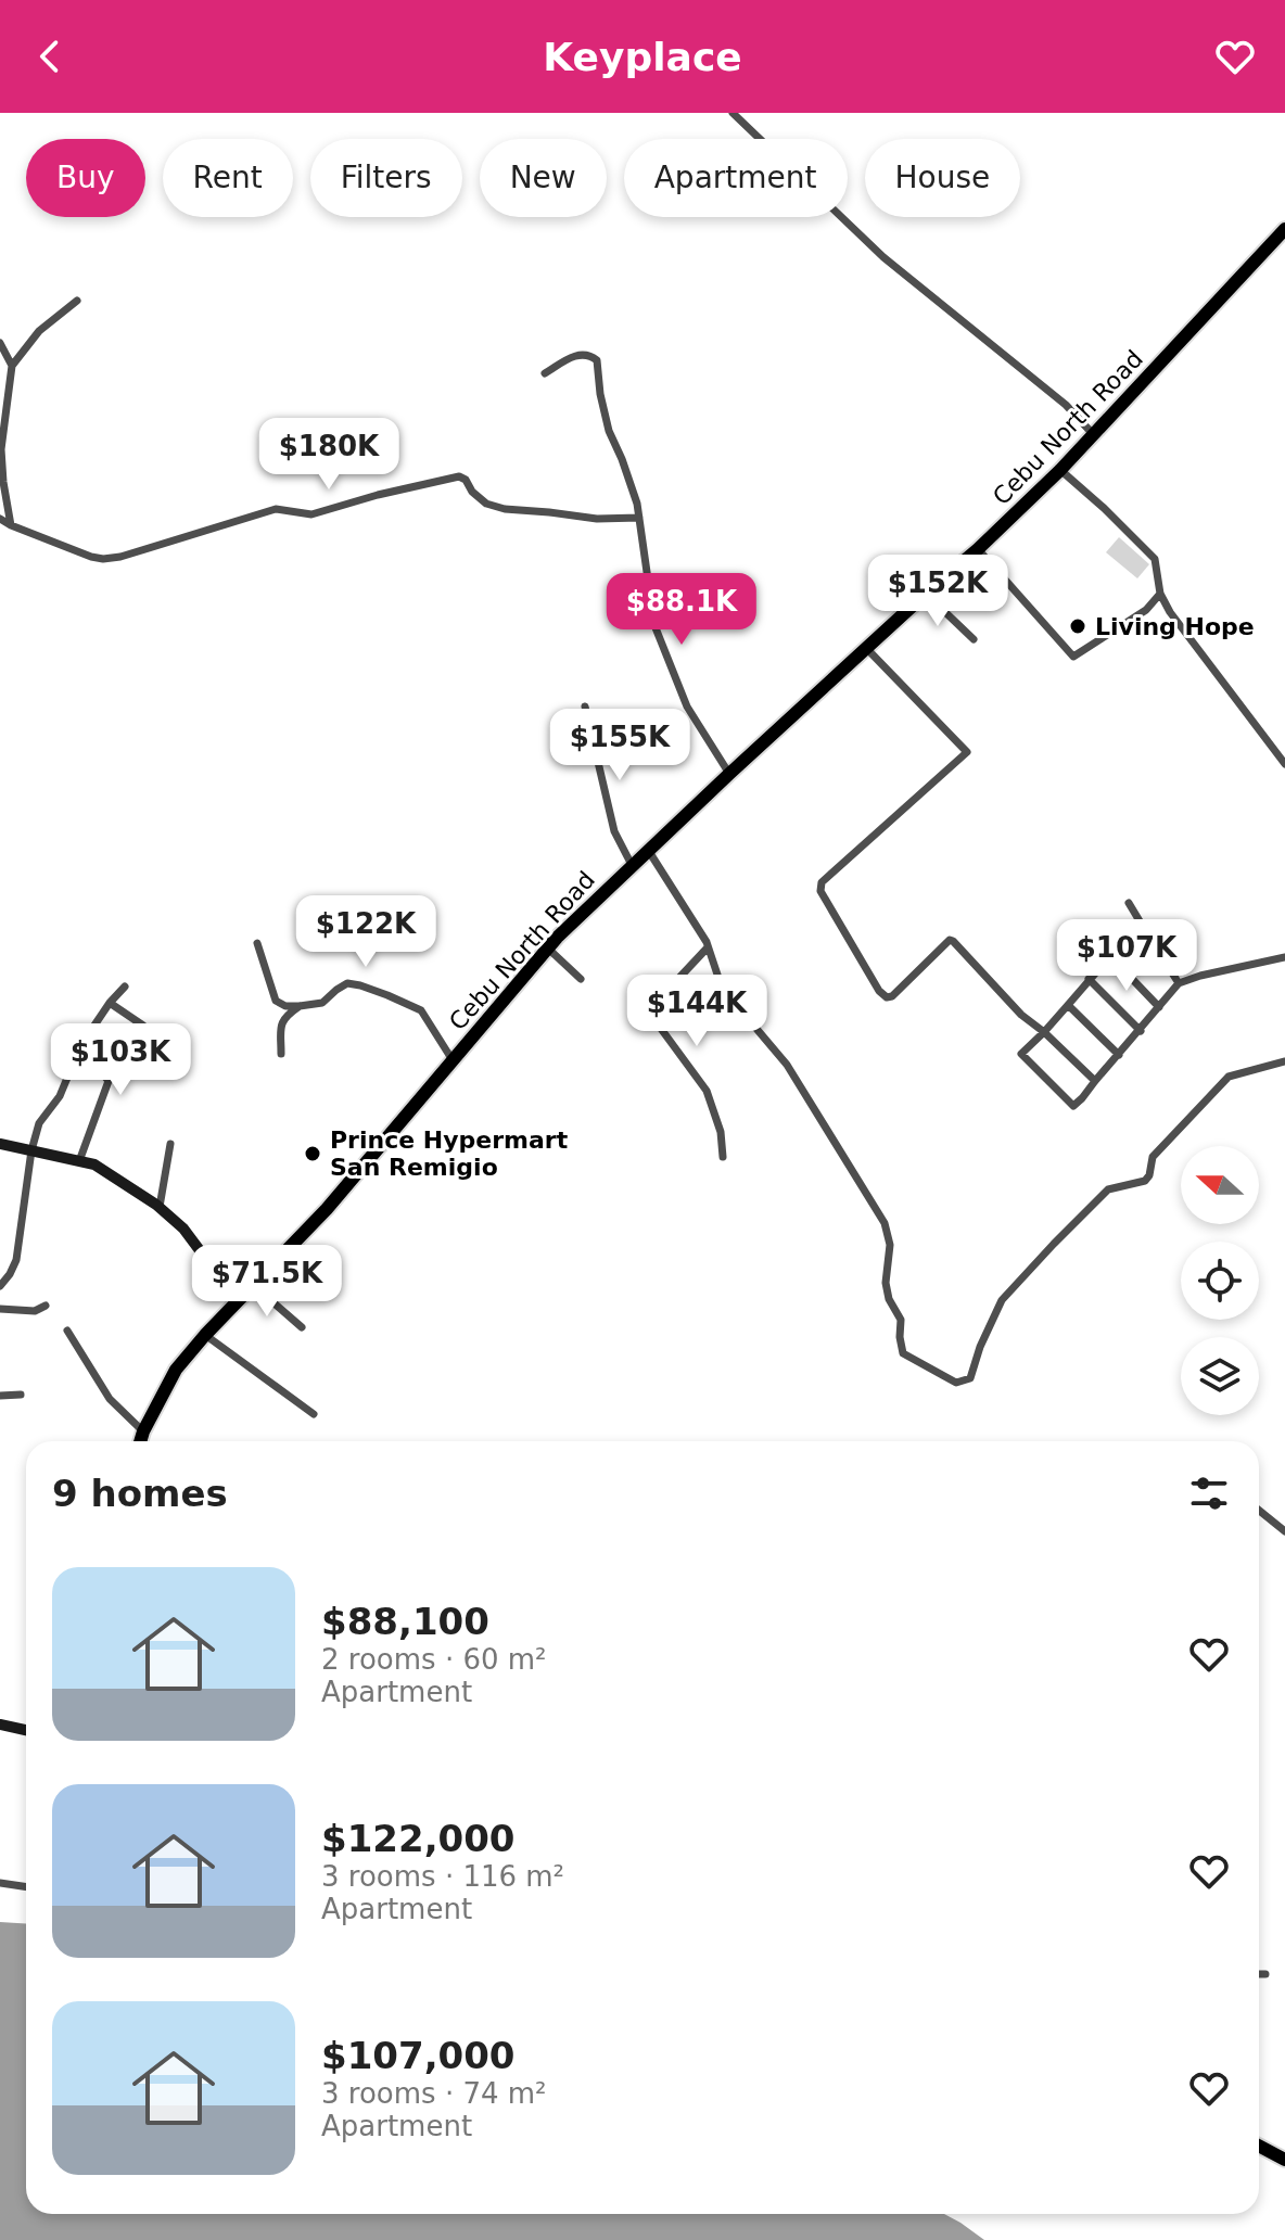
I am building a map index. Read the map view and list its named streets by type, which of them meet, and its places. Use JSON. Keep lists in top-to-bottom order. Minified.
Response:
{"streets":{"highway":["Cebu North Road"]},"places":["Living Hope","Prince Hypermart San Remigio"],"north":"left","page":{"header":"Keyplace","chip":["Buy","Rent","Filters","New","Apartment","House"],"price":["$180K","$152K","$88.1K","$155K","$122K","$107K","$144K","$103K","$71.5K"],"heading":"9 homes","list":[{"name":"$88,100","note":"2 rooms · 60 m² · Apartment"},{"name":"$122,000","note":"3 rooms · 116 m² · Apartment"},{"name":"$107,000","note":"3 rooms · 74 m² · Apartment"}]}}
